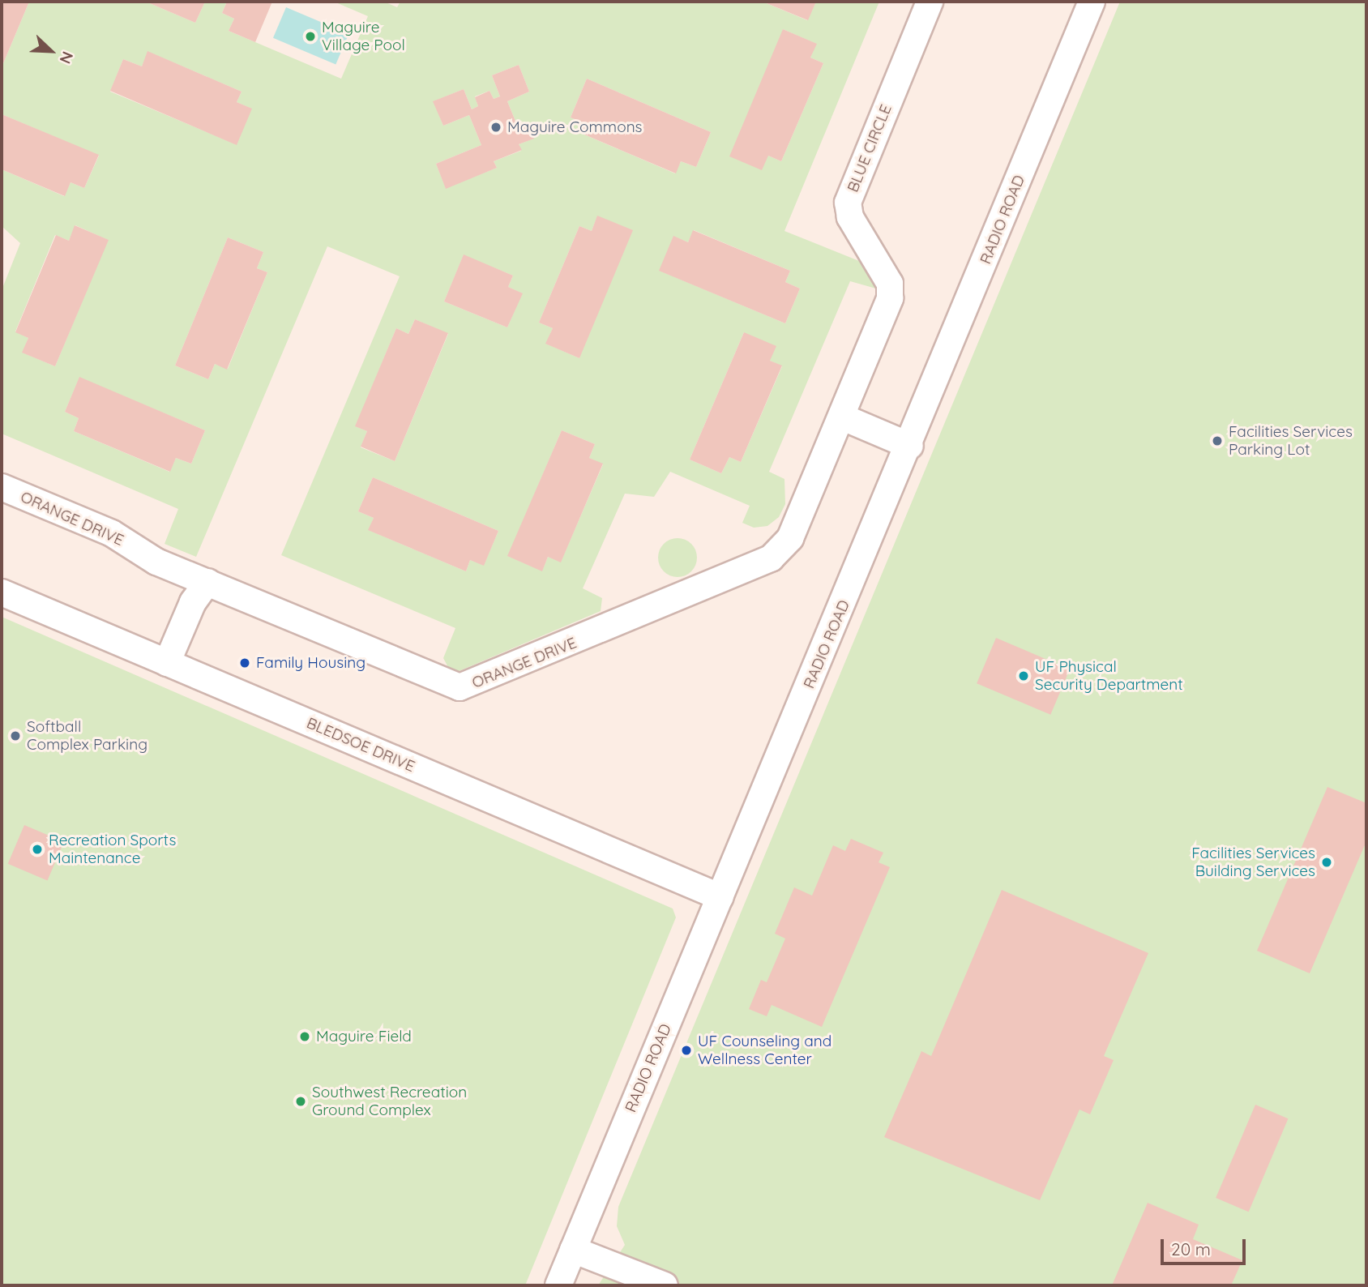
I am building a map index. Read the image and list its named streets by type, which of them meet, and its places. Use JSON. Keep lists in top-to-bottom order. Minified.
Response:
{"streets":{"street":["BLUE CIRCLE","RADIO ROAD","ORANGE DRIVE","BLEDSOE DRIVE"]},"crossings":[["BLUE CIRCLE","ORANGE DRIVE"],["RADIO ROAD","BLEDSOE DRIVE"]],"places":["Maguire Village Pool","Maguire Commons","Facilities Services Parking Lot","Family Housing","UF Physical Security Department","Softball Complex Parking","Recreation Sports Maintenance","Facilities Services Building Services","Maguire Field","UF Counseling and Wellness Center","Southwest Recreation Ground Complex"],"scale_bar":"20 m","north":"bottom right"}
